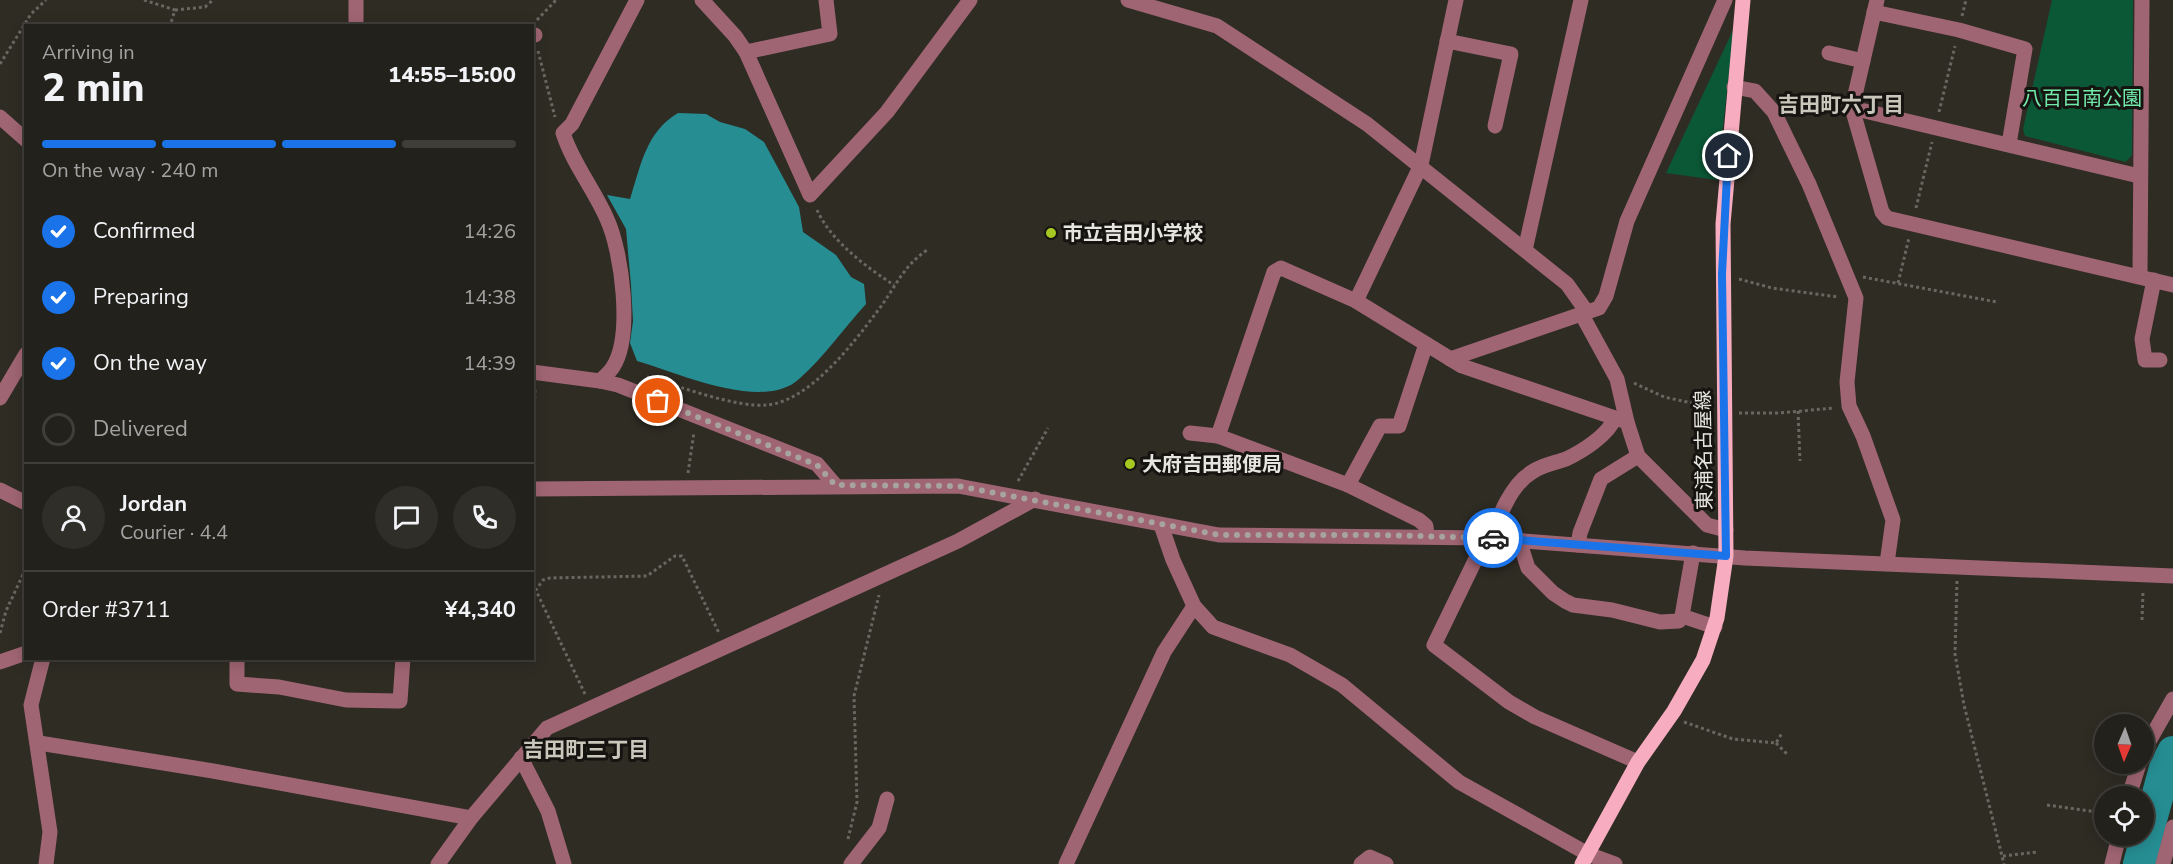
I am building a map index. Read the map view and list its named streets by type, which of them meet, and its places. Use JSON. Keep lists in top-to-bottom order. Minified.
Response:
{"streets":{"main road":["東浦名古屋線"]},"districts":["吉田町六丁目","吉田町三丁目"],"parks":["八百目南公園"],"places":["市立吉田小学校","大府吉田郵便局"],"north":"bottom","page":{"heading":["2 min","Arriving in","14:55–15:00"],"panel":["Jordan","Courier · 4.4","Order #3711","¥4,340"],"bar":"On the way · 240 m","list":[["Confirmed","14:26"],["Preparing","14:38"],["On the way","14:39"],"Delivered"]}}
